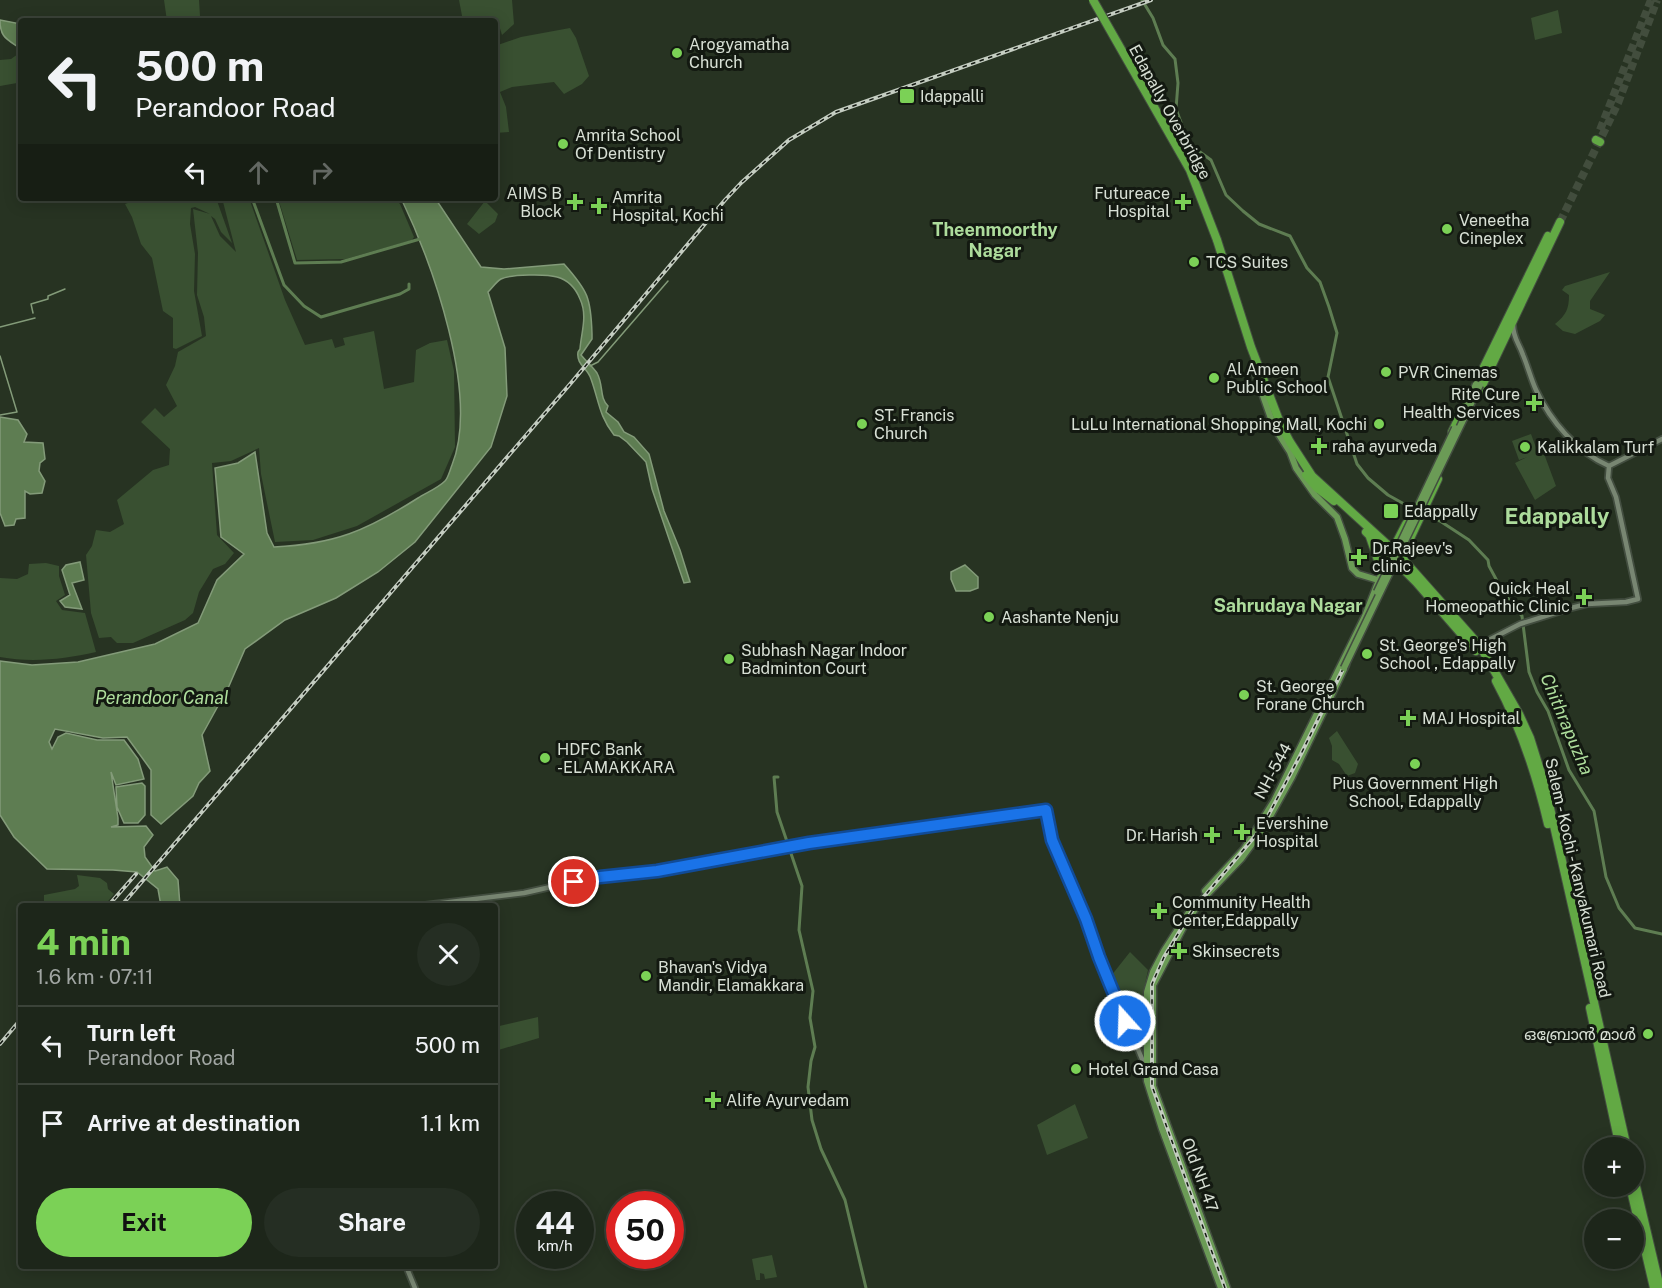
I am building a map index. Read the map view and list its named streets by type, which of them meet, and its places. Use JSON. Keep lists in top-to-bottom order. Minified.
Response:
{"streets":{"highway":["Edapally Overbridge","Salem - Kochi - Kanyakumari Road"],"main road":["NH-544","Old NH 47"]},"crossings":[["NH-544","Old NH 47"]],"districts":["Theenmoorthy Nagar","Edappally","Sahrudaya Nagar"],"water":["Perandoor Canal","Chithrapuzha"],"places":{"other":["Arogyamatha Church","Amrita School Of Dentistry","Veneetha Cineplex","TCS Suites","PVR Cinemas","Al Ameen Public School","ST. Francis Church","LuLu International Shopping Mall, Kochi","Kalikkalam Turf","Aashante Nenju","St. George's High School , Edappally","Subhash Nagar Indoor Badminton Court","St. George Forane Church","HDFC Bank -ELAMAKKARA","Pius Government High School, Edappally","Bhavan's Vidya Mandir, Elamakkara","ഒബ്രോൻ മാൾ","Hotel Grand Casa"],"transit":["Idappalli","Edappally"],"health":["AIMS B Block","Futureace Hospital","Amrita Hospital, Kochi","Rite Cure Health Services","raha ayurveda","Dr.Rajeev's clinic","Quick Heal Homeopathic Clinic","MAJ Hospital","Evershine Hospital","Dr. Harish","Community Health Center,Edappally","Skinsecrets","Alife Ayurvedam"]},"page":{"turn":["500 m","Perandoor Road"],"heading":["4 min","1.6 km · 07:11"],"list":[{"name":"Turn left","note":"Perandoor Road","value":"500 m"},{"name":"Arrive at destination","value":"1.1 km"}],"map_buttons":["+","−"],"buttons":["Exit","Share"],"speed":"44 km/h","limit":"50"}}
